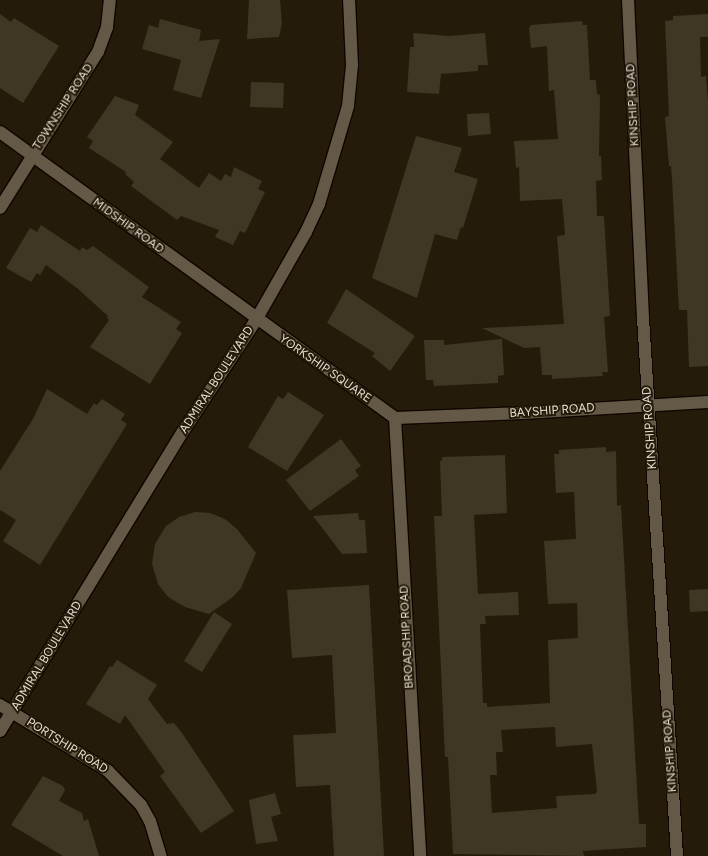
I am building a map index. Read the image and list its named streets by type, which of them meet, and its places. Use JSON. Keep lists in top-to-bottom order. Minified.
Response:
{"streets":{"street":["KINSHIP ROAD","TOWNSHIP ROAD","MIDSHIP ROAD","YORKSHIP SQUARE","ADMIRAL BOULEVARD","BAYSHIP ROAD","BROADSHIP ROAD","PORTSHIP ROAD"]},"crossings":[["KINSHIP ROAD","BAYSHIP ROAD"],["TOWNSHIP ROAD","MIDSHIP ROAD"],["MIDSHIP ROAD","YORKSHIP SQUARE"],["MIDSHIP ROAD","ADMIRAL BOULEVARD"],["YORKSHIP SQUARE","ADMIRAL BOULEVARD"],["YORKSHIP SQUARE","BAYSHIP ROAD"],["YORKSHIP SQUARE","BROADSHIP ROAD"],["ADMIRAL BOULEVARD","PORTSHIP ROAD"],["BAYSHIP ROAD","BROADSHIP ROAD"]]}
